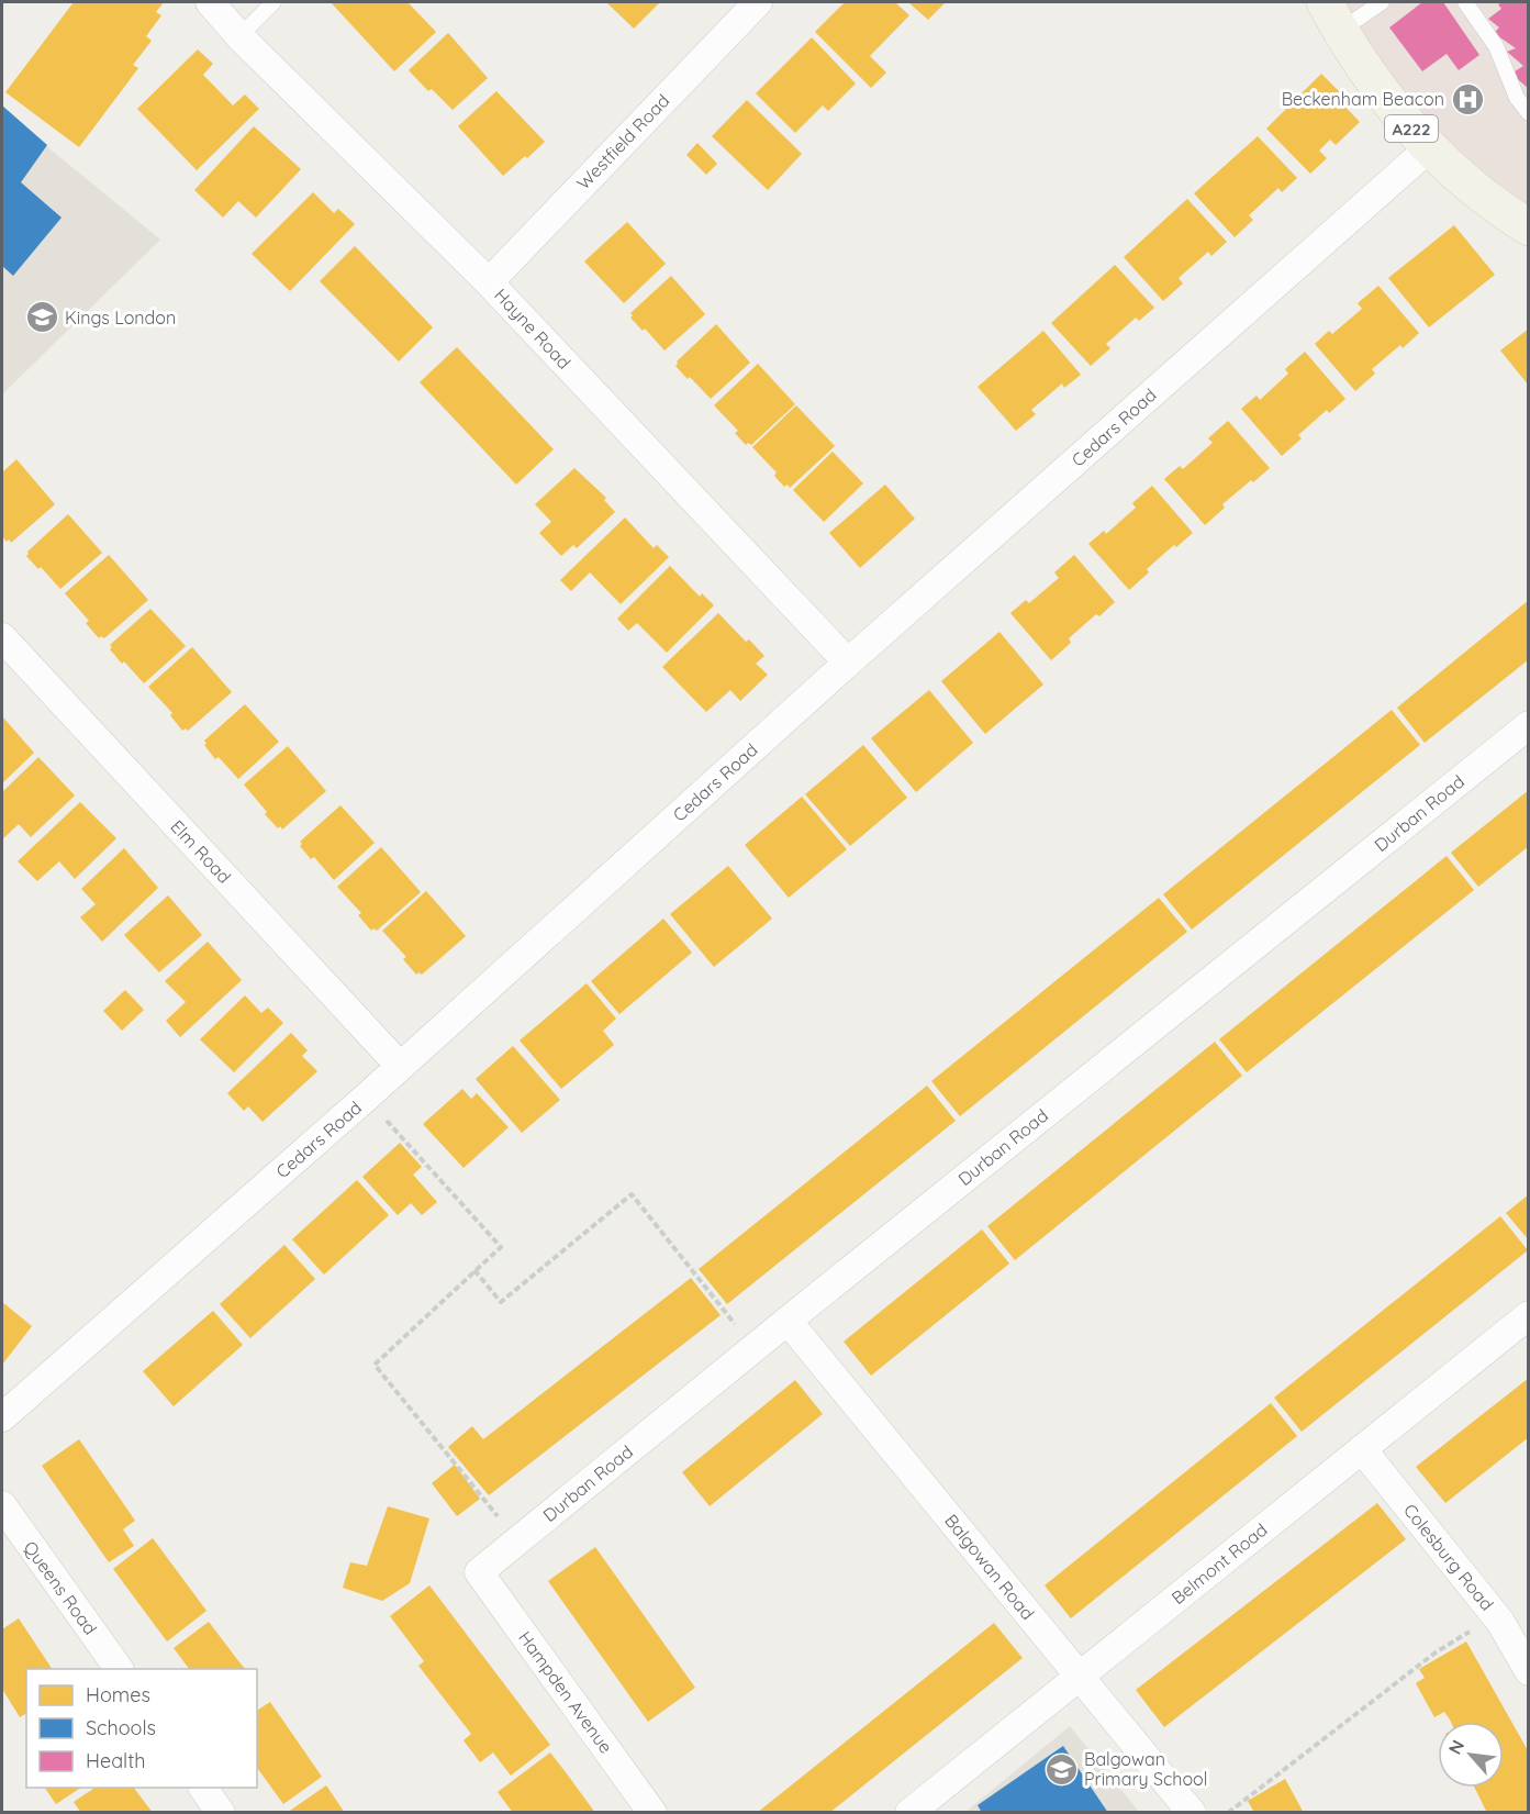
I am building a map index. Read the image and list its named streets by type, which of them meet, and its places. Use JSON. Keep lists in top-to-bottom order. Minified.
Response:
{"streets":{"main road":["A222"],"street":["Westfield Road","Hayne Road","Cedars Road","Durban Road","Elm Road","Colesburg Road","Belmont Road","Balgowan Road","Queens Road","Hampden Avenue"]},"crossings":[["A222","Cedars Road"],["Westfield Road","Hayne Road"],["Hayne Road","Cedars Road"],["Cedars Road","Elm Road"],["Durban Road","Balgowan Road"],["Durban Road","Hampden Avenue"],["Colesburg Road","Belmont Road"],["Belmont Road","Balgowan Road"]],"places":{"hospital":["Beckenham Beacon"],"school or university":["Kings London","Balgowan Primary School"]},"legend":["Homes","Schools","Health"],"north":"top left"}
